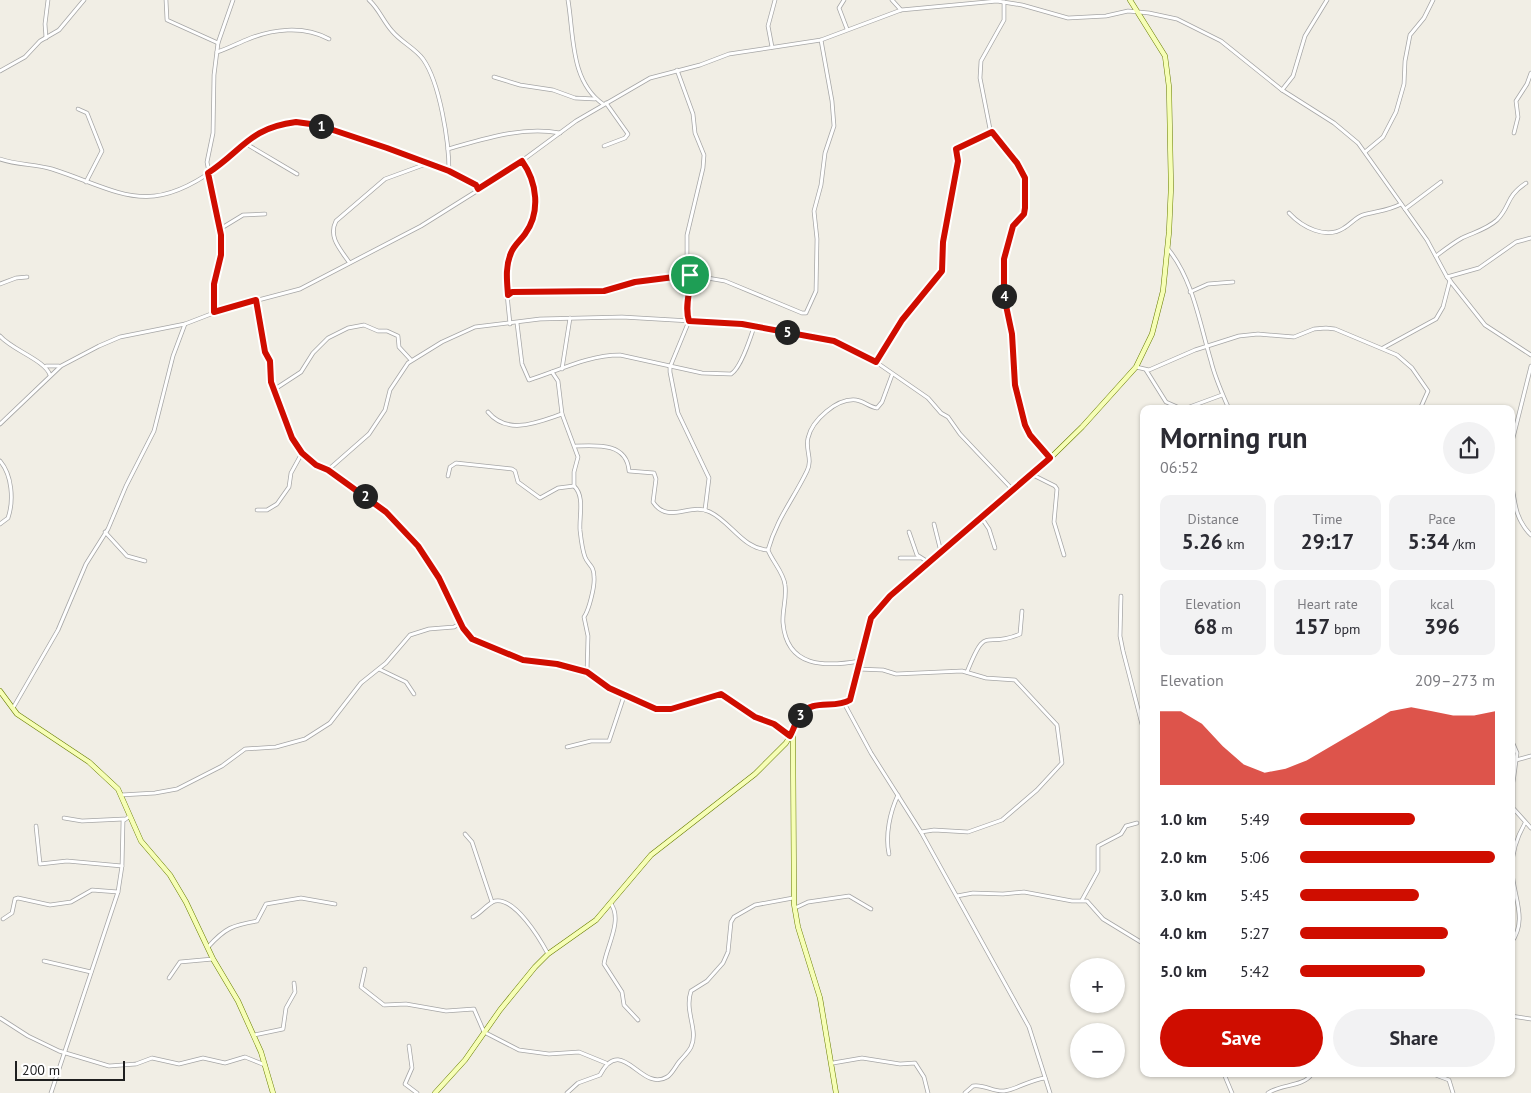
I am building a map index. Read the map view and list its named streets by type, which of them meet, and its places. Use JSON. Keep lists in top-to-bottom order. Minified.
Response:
{"scale_bar":"200 m","page":{"pins":["1","4","5","2","3"],"heading":["Morning run","06:52"],"stats":[["Distance","5.26 km"],["Time","29:17"],["Pace","5:34 /km"],["Elevation","68 m"],["Heart rate","157 bpm"],["kcal","396"]],"chart":["Elevation","209–273 m"],"list":[{"name":"1.0 km","note":"5:49"},{"name":"2.0 km","note":"5:06"},{"name":"3.0 km","note":"5:45"},{"name":"4.0 km","note":"5:27"},{"name":"5.0 km","note":"5:42"}],"map_buttons":["+","−"],"buttons":["Save","Share"],"scale":"200 m"}}
